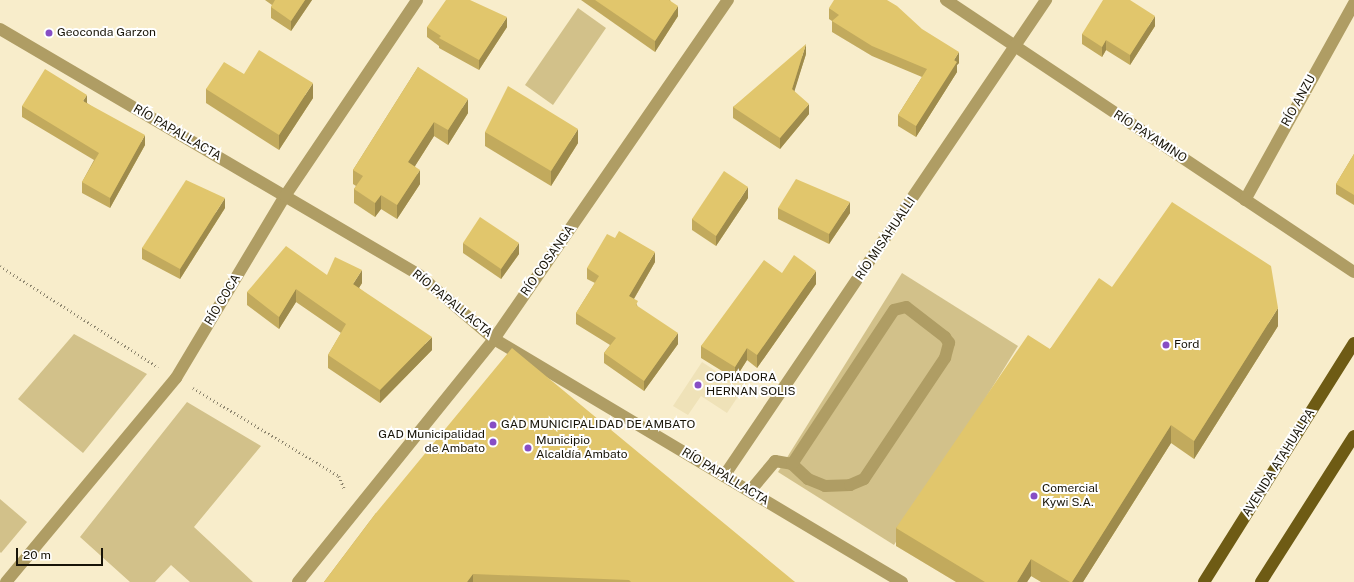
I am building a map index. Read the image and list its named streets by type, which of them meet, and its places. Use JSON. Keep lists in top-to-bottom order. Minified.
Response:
{"streets":{"main road":["AVENIDA ATAHUALPA"],"street":["RÍO ANZU","RÍO PAPALLACTA","RÍO PAYAMINO","RÍO MISAHUALLI","RÍO COSANGA","RÍO COCA"]},"crossings":[["RÍO ANZU","RÍO PAYAMINO"],["RÍO PAPALLACTA","RÍO MISAHUALLI"],["RÍO PAPALLACTA","RÍO COSANGA"],["RÍO PAPALLACTA","RÍO COCA"],["RÍO PAYAMINO","RÍO MISAHUALLI"]],"places":["Geoconda Garzon","Ford","COPIADORA HERNAN SOLIS","GAD MUNICIPALIDAD DE AMBATO","GAD Municipalidad de Ambato","Municipio Alcaldía Ambato","Comercial Kywi S.A."],"scale_bar":"20 m"}
